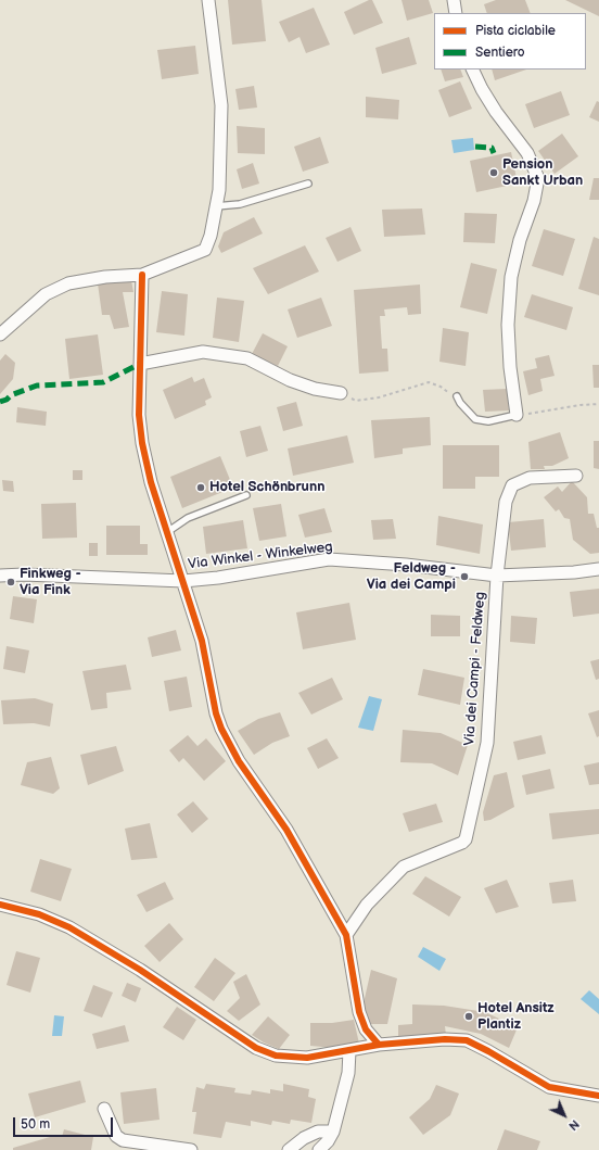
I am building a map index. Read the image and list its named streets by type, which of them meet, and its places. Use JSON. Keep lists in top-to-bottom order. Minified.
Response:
{"streets":{"street":["Via Winkel - Winkelweg","Via dei Campi - Feldweg"]},"crossings":[["Via Winkel - Winkelweg","Via dei Campi - Feldweg"]],"places":["Pension Sankt Urban","Hotel Schönbrunn","Feldweg - Via dei Campi","Finkweg - Via Fink","Hotel Ansitz Plantiz"],"legend":["Pista ciclabile","Sentiero"],"scale_bar":"50 m","north":"bottom right"}
